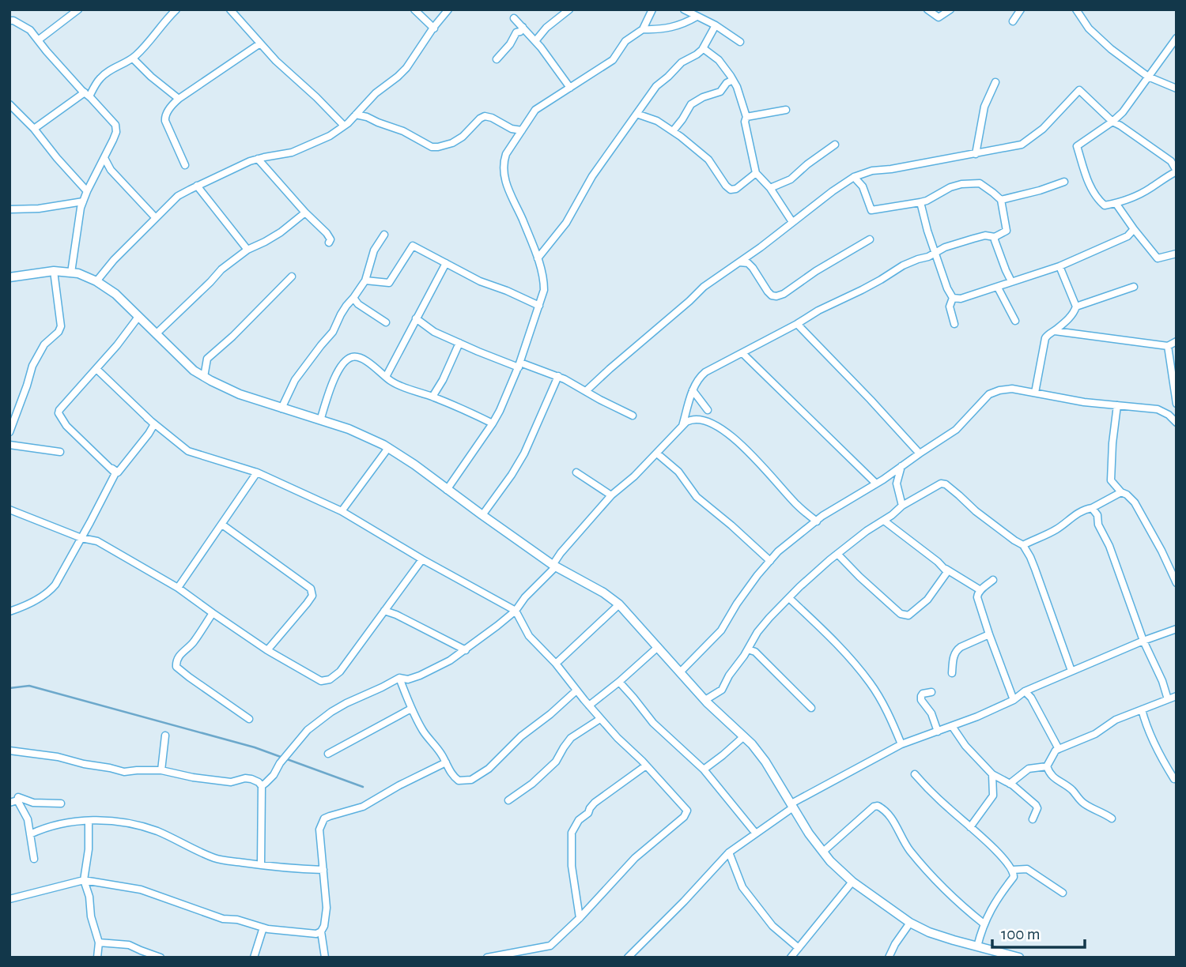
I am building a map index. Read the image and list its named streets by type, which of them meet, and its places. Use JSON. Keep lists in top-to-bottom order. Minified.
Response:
{"scale_bar":"100 m"}
